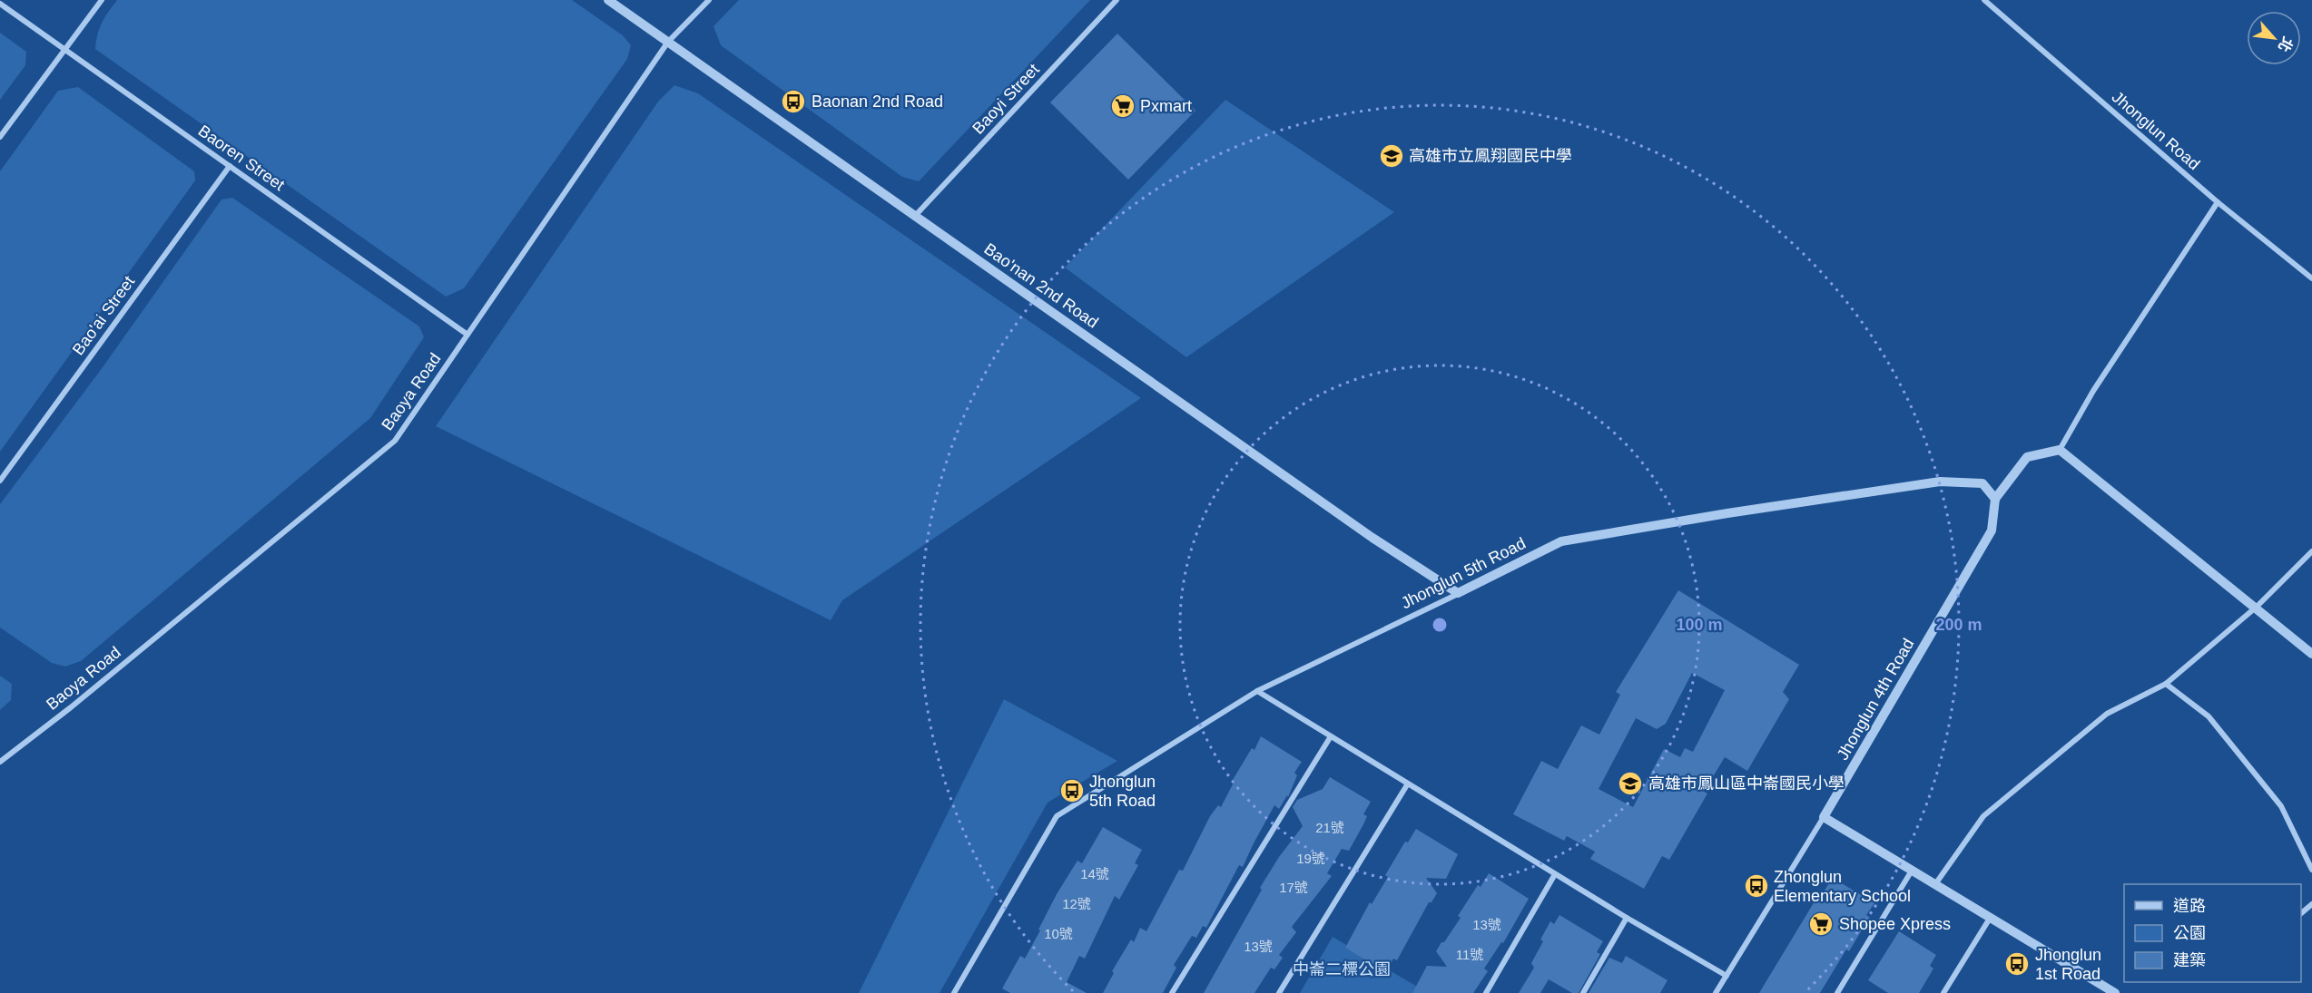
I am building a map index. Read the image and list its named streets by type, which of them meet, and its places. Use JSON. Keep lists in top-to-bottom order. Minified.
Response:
{"streets":{"street":["Baoyi Street","Jhonglun Road","Baoren Street","Bao'nan 2nd Road","Bao'ai Street","Baoya Road","Jhonglun 5th Road","Jhonglun 4th Road"]},"crossings":[["Baoyi Street","Bao'nan 2nd Road"],["Baoren Street","Bao'ai Street"],["Baoren Street","Baoya Road"],["Bao'nan 2nd Road","Baoya Road"],["Bao'nan 2nd Road","Jhonglun 5th Road"],["Jhonglun 5th Road","Jhonglun 4th Road"]],"parks":["中崙二標公園"],"places":{"bus stop":["Baonan 2nd Road","Jhonglun 5th Road","Zhonglun Elementary School","Jhonglun 1st Road"],"supermarket":["Pxmart","Shopee Xpress"],"school or university":["高雄市立鳳翔國民中學","高雄市鳳山區中崙國民小學"]},"house_numbers":["21號","19號","14號","17號","12號","13號","10號","13號","11號"],"legend":["道路","公園","建築"],"north":"bottom right","rings":["100 m","200 m"]}
